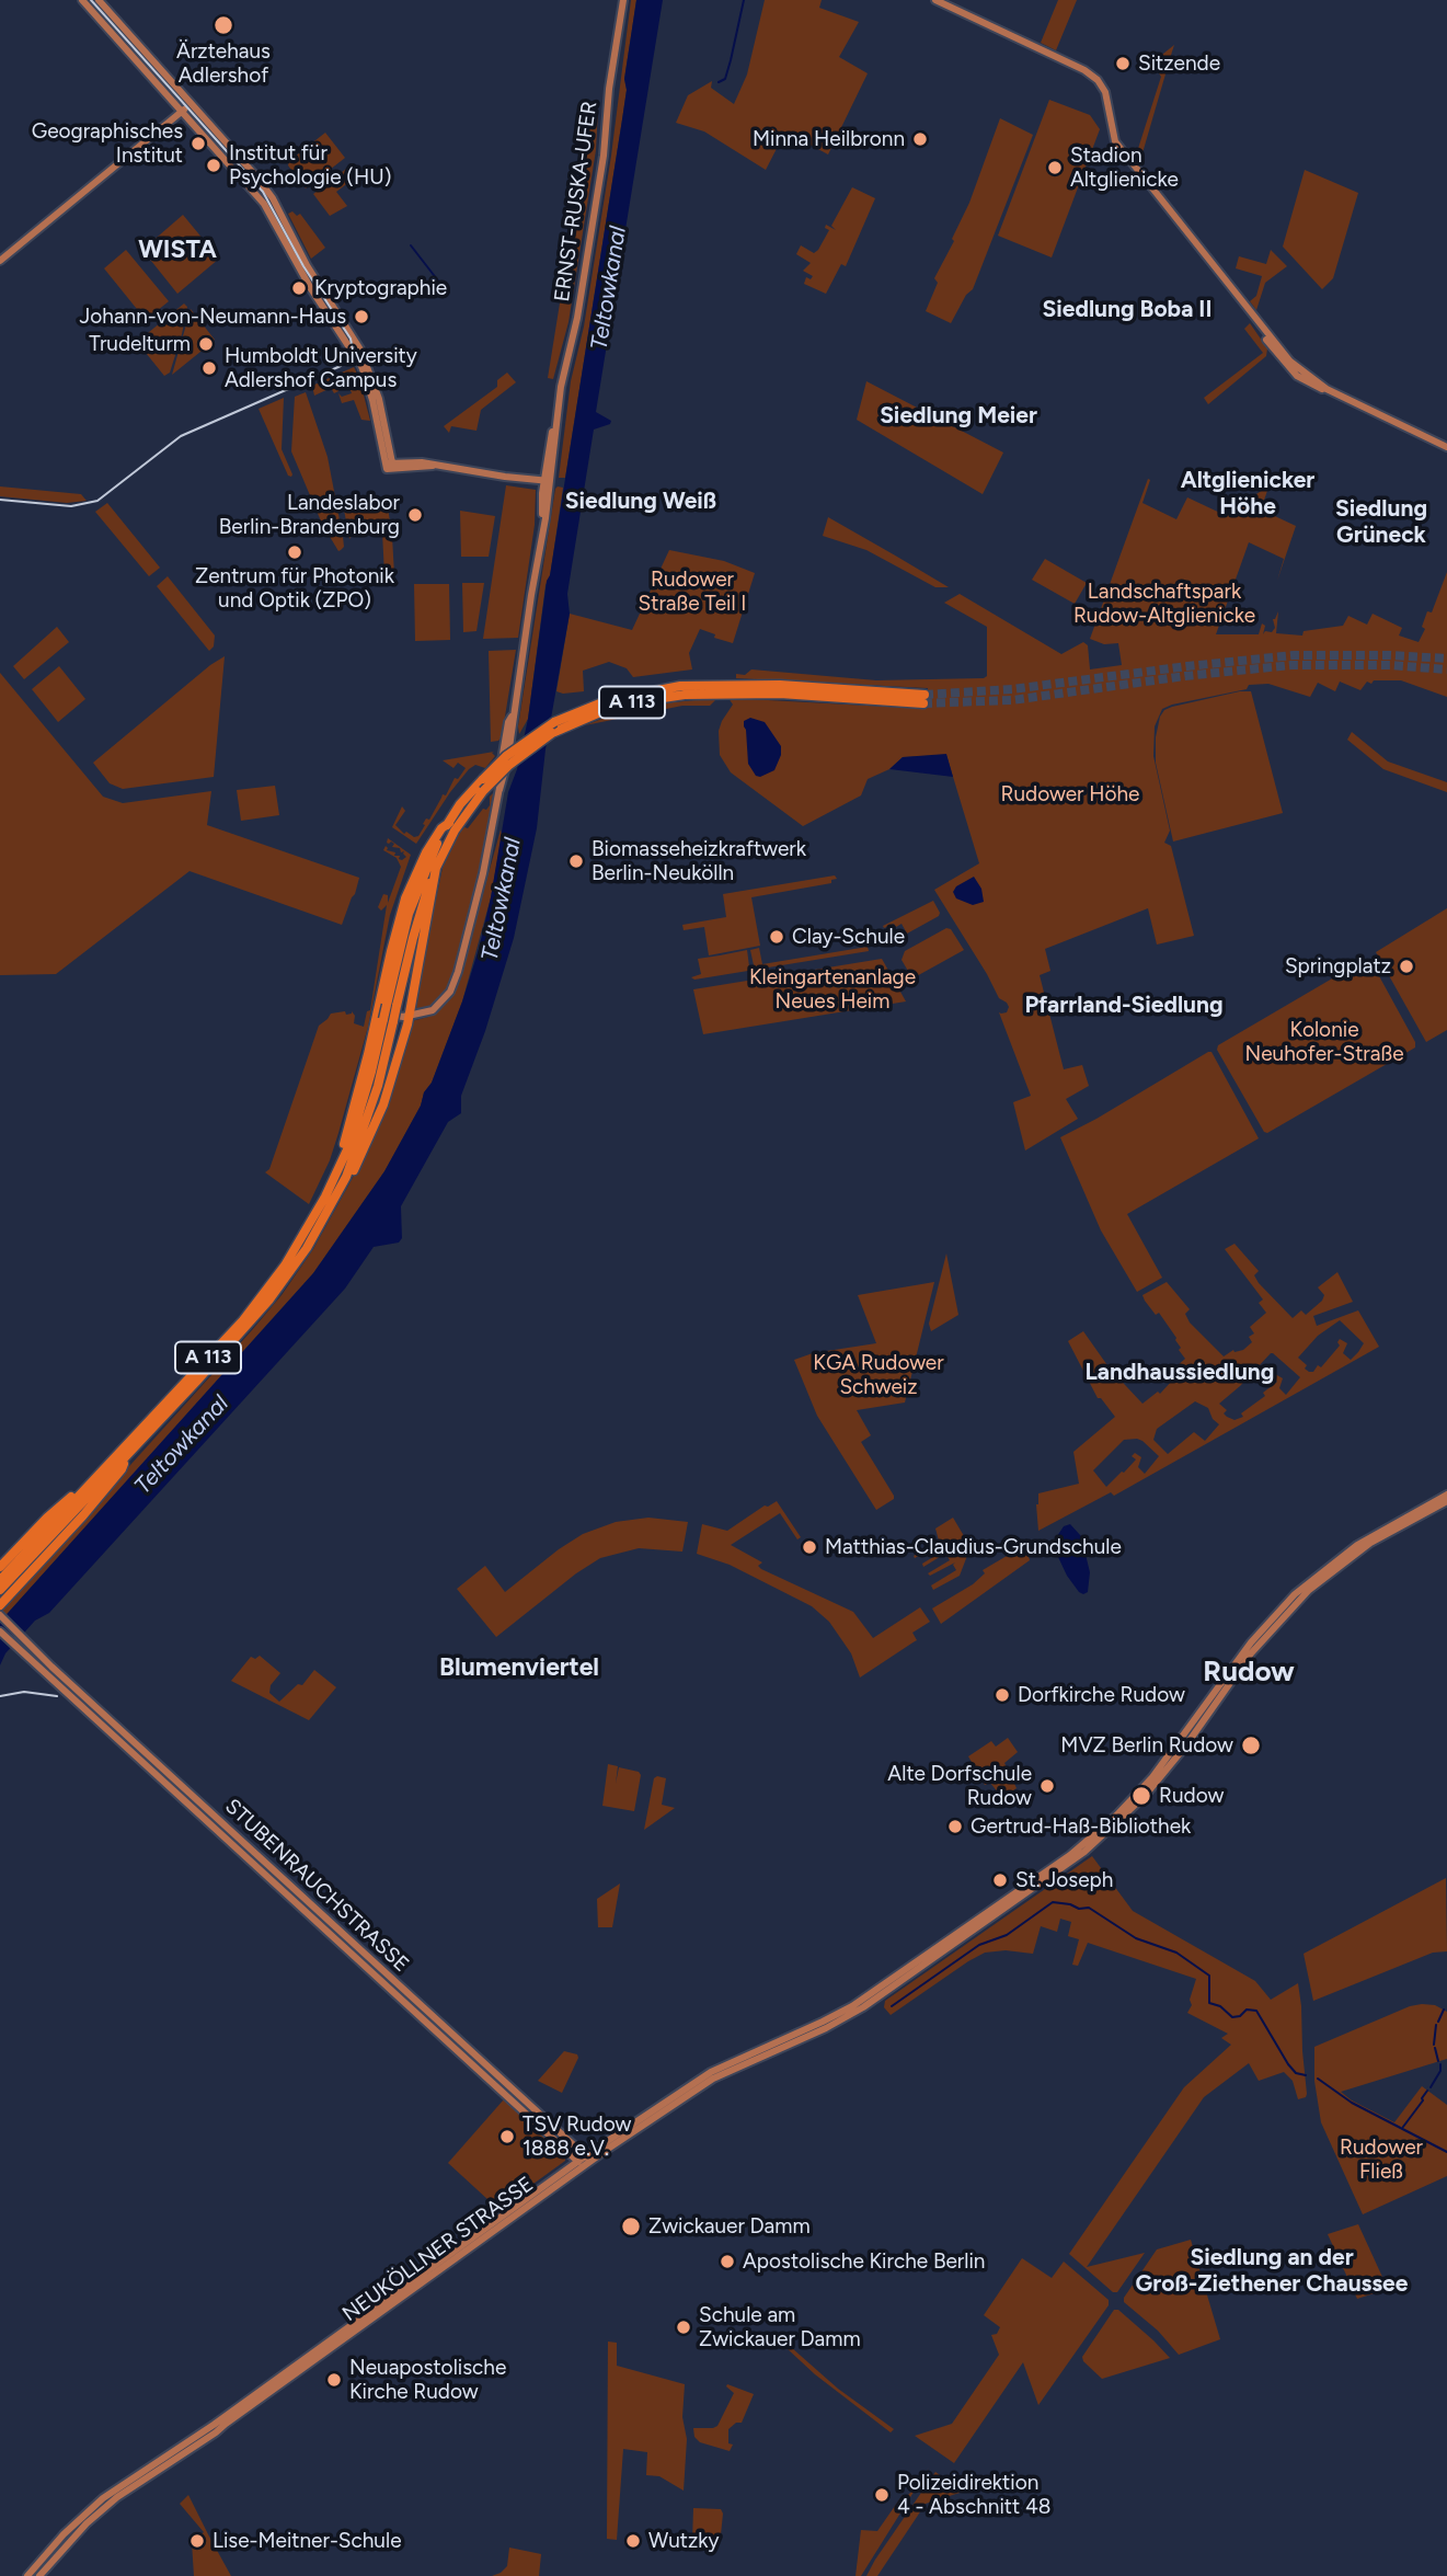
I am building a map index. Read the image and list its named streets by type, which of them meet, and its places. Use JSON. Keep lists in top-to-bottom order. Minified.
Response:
{"streets":{"highway":["A 113"],"main road":["ERNST-RUSKA-UFER","STUBENRAUCHSTRASSE","NEUKÖLLNER STRASSE"]},"crossings":[["STUBENRAUCHSTRASSE","NEUKÖLLNER STRASSE"]],"districts":["WISTA","Siedlung Boba II","Siedlung Meier","Altglienicker Höhe","Siedlung Weiß","Siedlung Grüneck","Pfarrland-Siedlung","Landhaussiedlung","Blumenviertel","Rudow","Siedlung an der Groß-Ziethener Chaussee"],"water":["Teltowkanal"],"parks":["Rudower Straße Teil I","Landschaftspark Rudow-Altglienicke","Rudower Höhe","Kleingartenanlage Neues Heim","Kolonie Neuhofer-Straße","KGA Rudower Schweiz","Rudower Fließ"],"places":["Ärztehaus Adlershof","Sitzende","Minna Heilbronn","Geographisches Institut","Institut für Psychologie (HU)","Stadion Altglienicke","Kryptographie","Johann-von-Neumann-Haus","Trudelturm","Humboldt University Adlershof Campus","Landeslabor Berlin-Brandenburg","Zentrum für Photonik und Optik (ZPO)","Biomasseheizkraftwerk Berlin-Neukölln","Clay-Schule","Springplatz","Matthias-Claudius-Grundschule","Dorfkirche Rudow","MVZ Berlin Rudow","Alte Dorfschule Rudow","Rudow","Gertrud-Haß-Bibliothek","St. Joseph","TSV Rudow 1888 e.V.","Zwickauer Damm","Apostolische Kirche Berlin","Schule am Zwickauer Damm","Neuapostolische Kirche Rudow","Polizeidirektion 4 - Abschnitt 48","Lise-Meitner-Schule","Wutzky"]}
